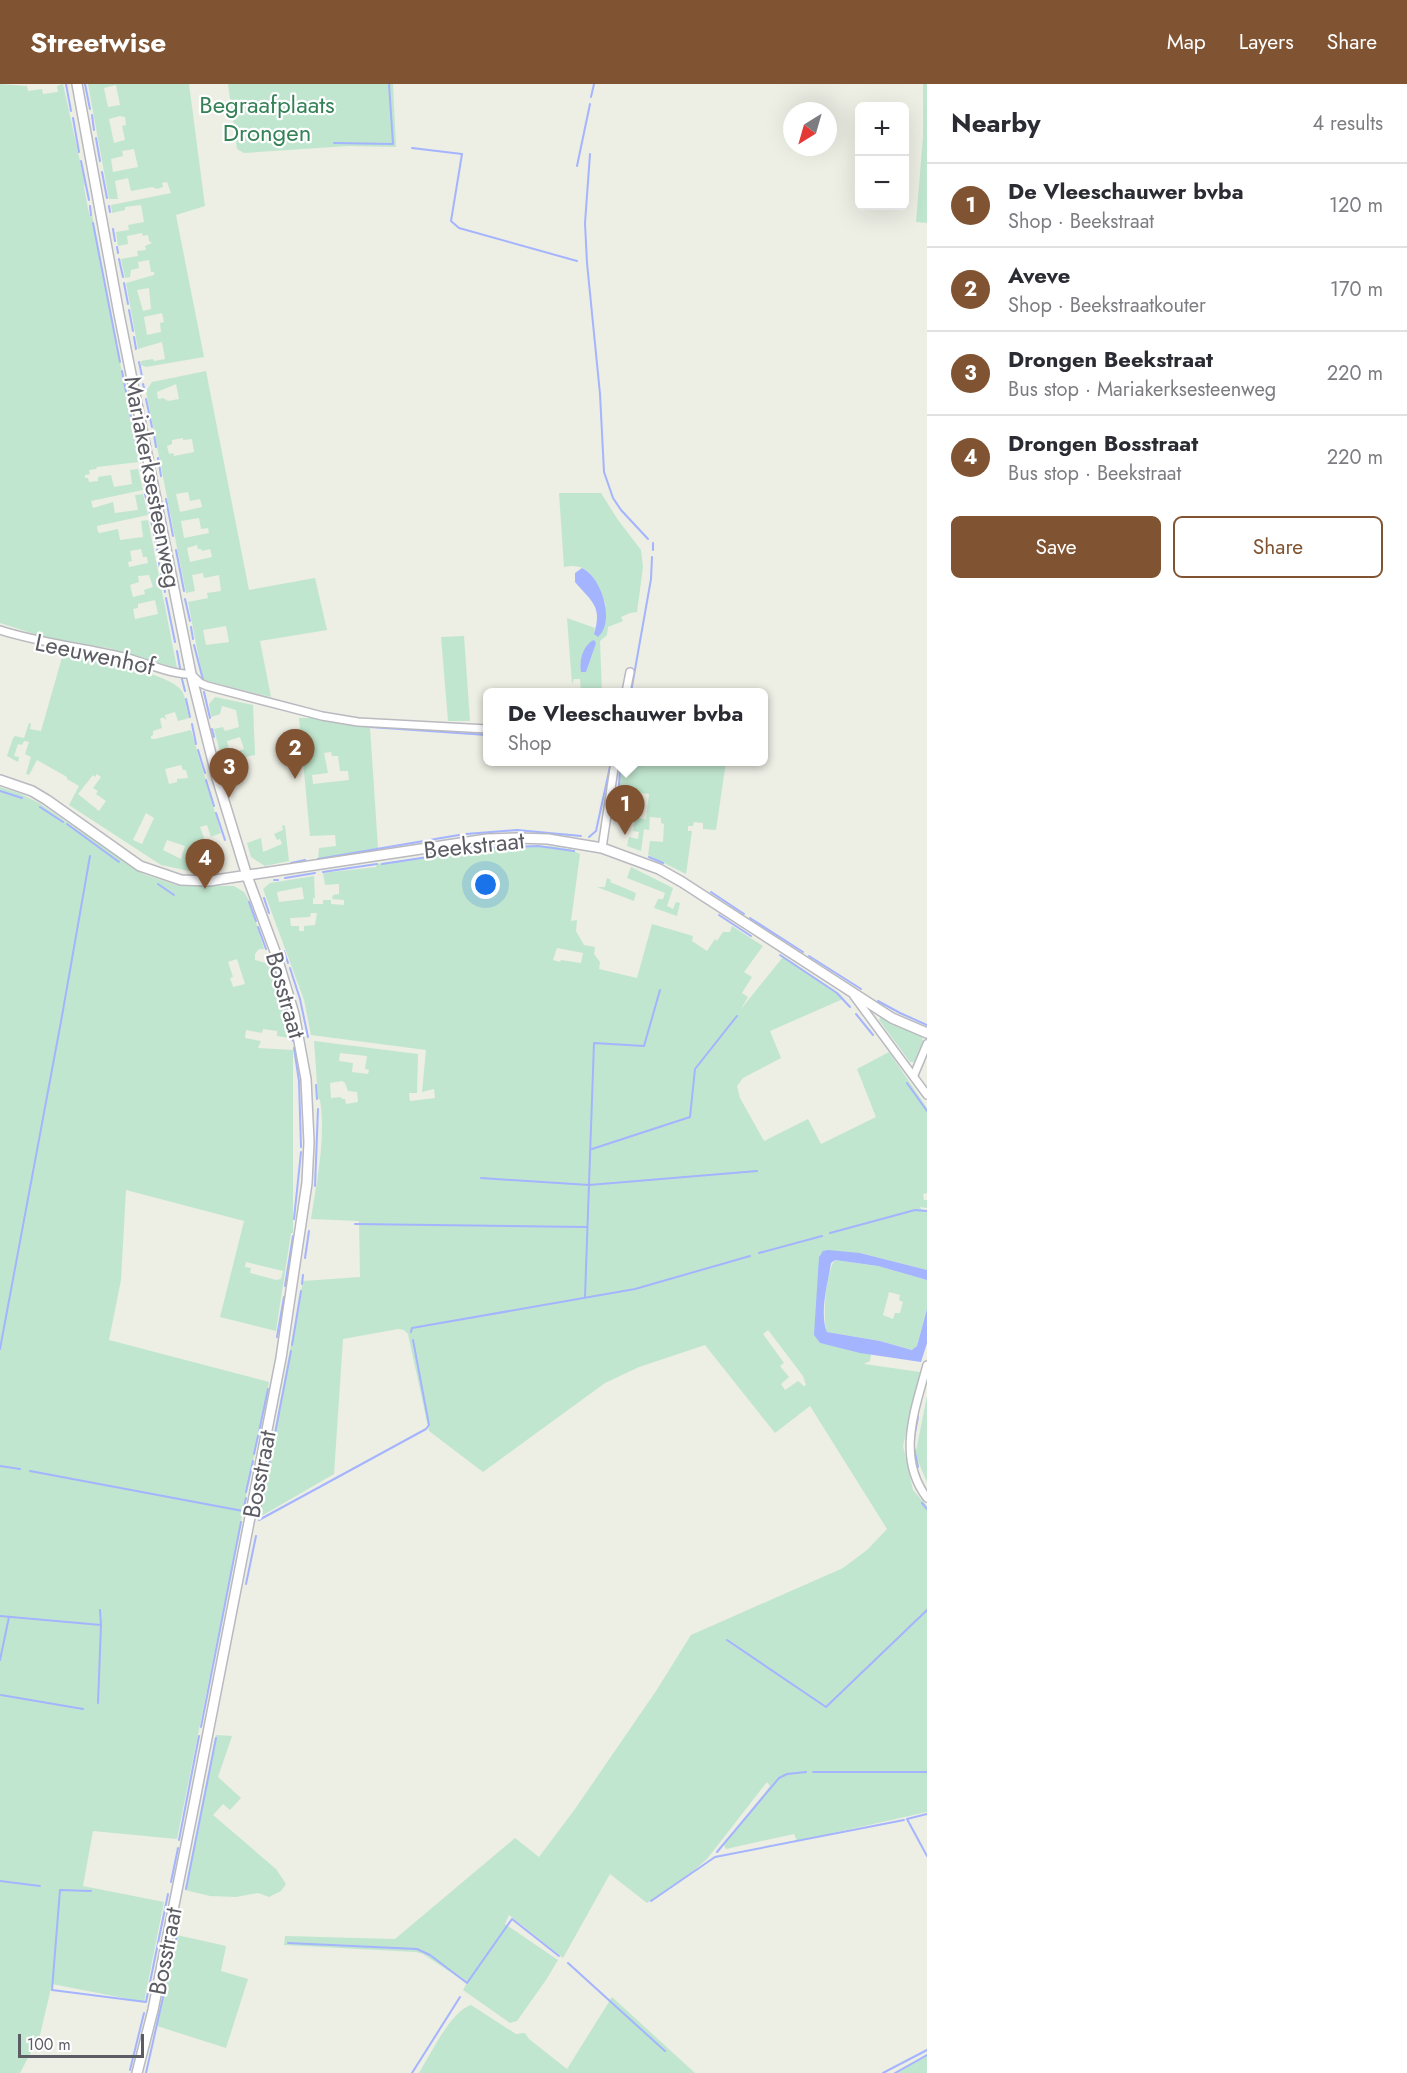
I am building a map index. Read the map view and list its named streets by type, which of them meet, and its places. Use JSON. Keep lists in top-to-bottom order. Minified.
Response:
{"streets":{"street":["Mariakerksesteenweg","Leeuwenhof","Beekstraat","Bosstraat"]},"crossings":[["Mariakerksesteenweg","Leeuwenhof"],["Mariakerksesteenweg","Beekstraat"],["Mariakerksesteenweg","Bosstraat"],["Beekstraat","Bosstraat"]],"parks":["Begraafplaats Drongen"],"scale_bar":"100 m","north":"bottom left","page":{"header":"Streetwise","nav":["Map","Layers","Share"],"heading":["Nearby","4 results"],"map_buttons":["+","−"],"list":[{"mark":"1","name":"De Vleeschauwer bvba","note":"Shop · Beekstraat","value":"120 m"},{"mark":"2","name":"Aveve","note":"Shop · Beekstraatkouter","value":"170 m"},{"mark":"3","name":"Drongen Beekstraat","note":"Bus stop · Mariakerksesteenweg","value":"220 m"},{"mark":"4","name":"Drongen Bosstraat","note":"Bus stop · Beekstraat","value":"220 m"}],"buttons":["Save","Share"],"popup":["De Vleeschauwer bvba","Shop"],"pins":["2","3","1","4"],"scale":"100 m"}}
